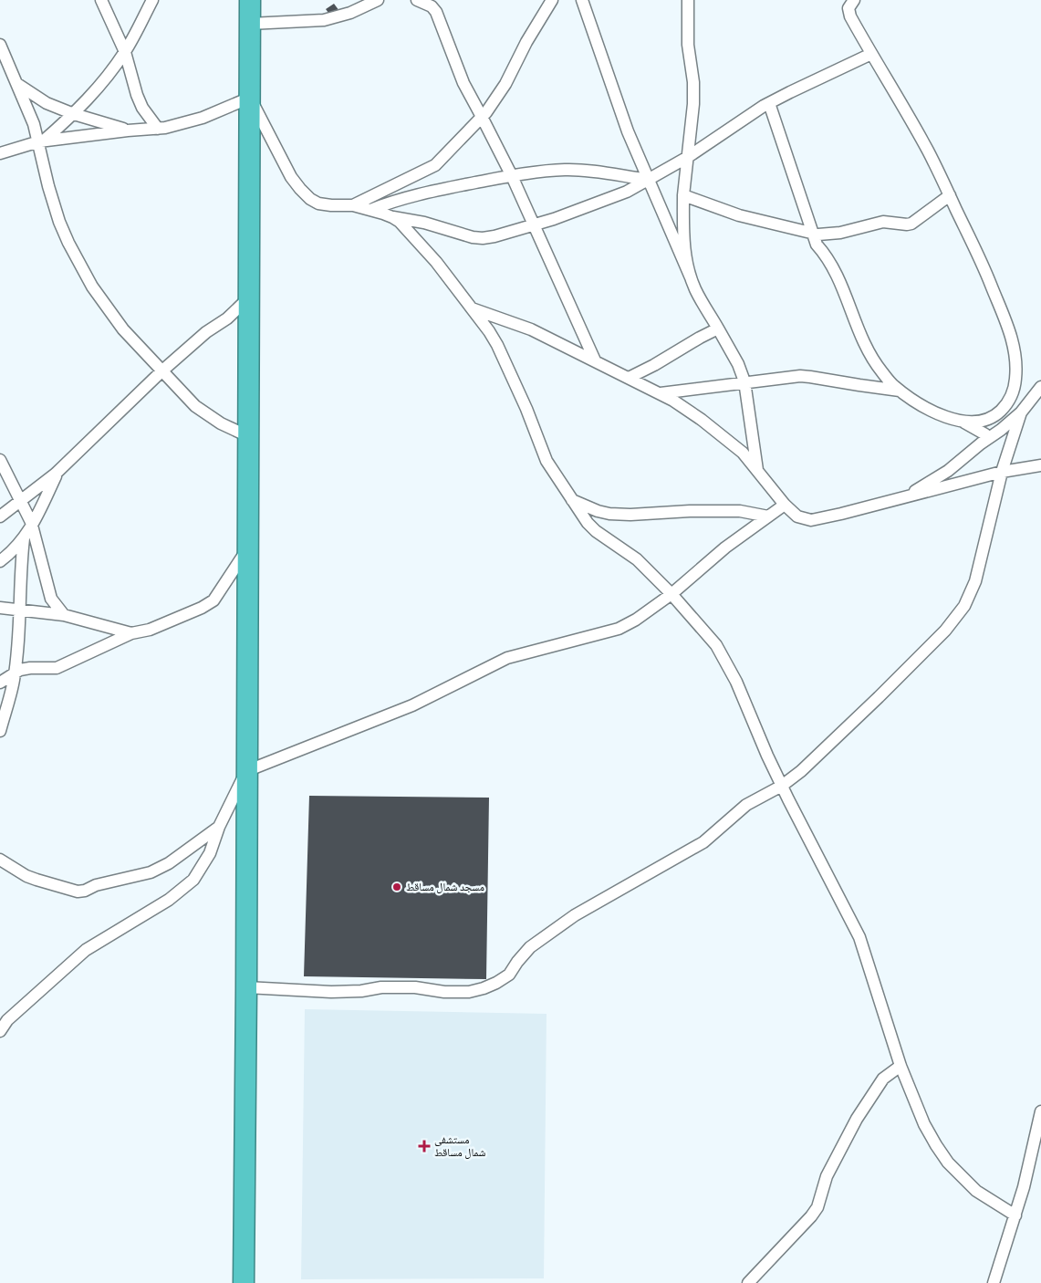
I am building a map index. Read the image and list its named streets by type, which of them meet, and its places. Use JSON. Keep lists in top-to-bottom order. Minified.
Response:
{"places":{"other":["مسجد شمال مساقط"],"health":["مستشفى شمال مساقط"]}}
